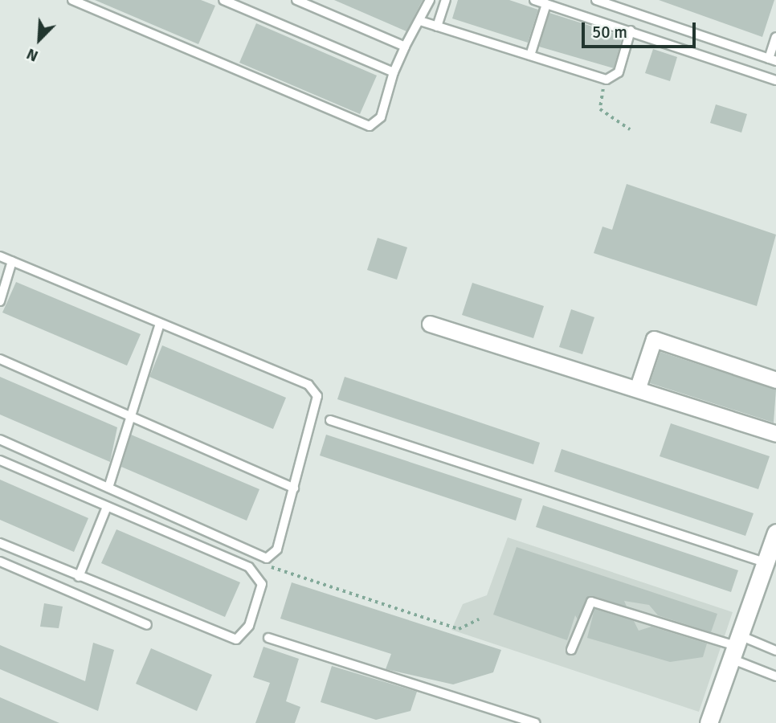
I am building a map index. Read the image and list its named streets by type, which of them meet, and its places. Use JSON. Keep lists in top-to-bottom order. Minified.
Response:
{"scale_bar":"50 m","north":"bottom left"}
